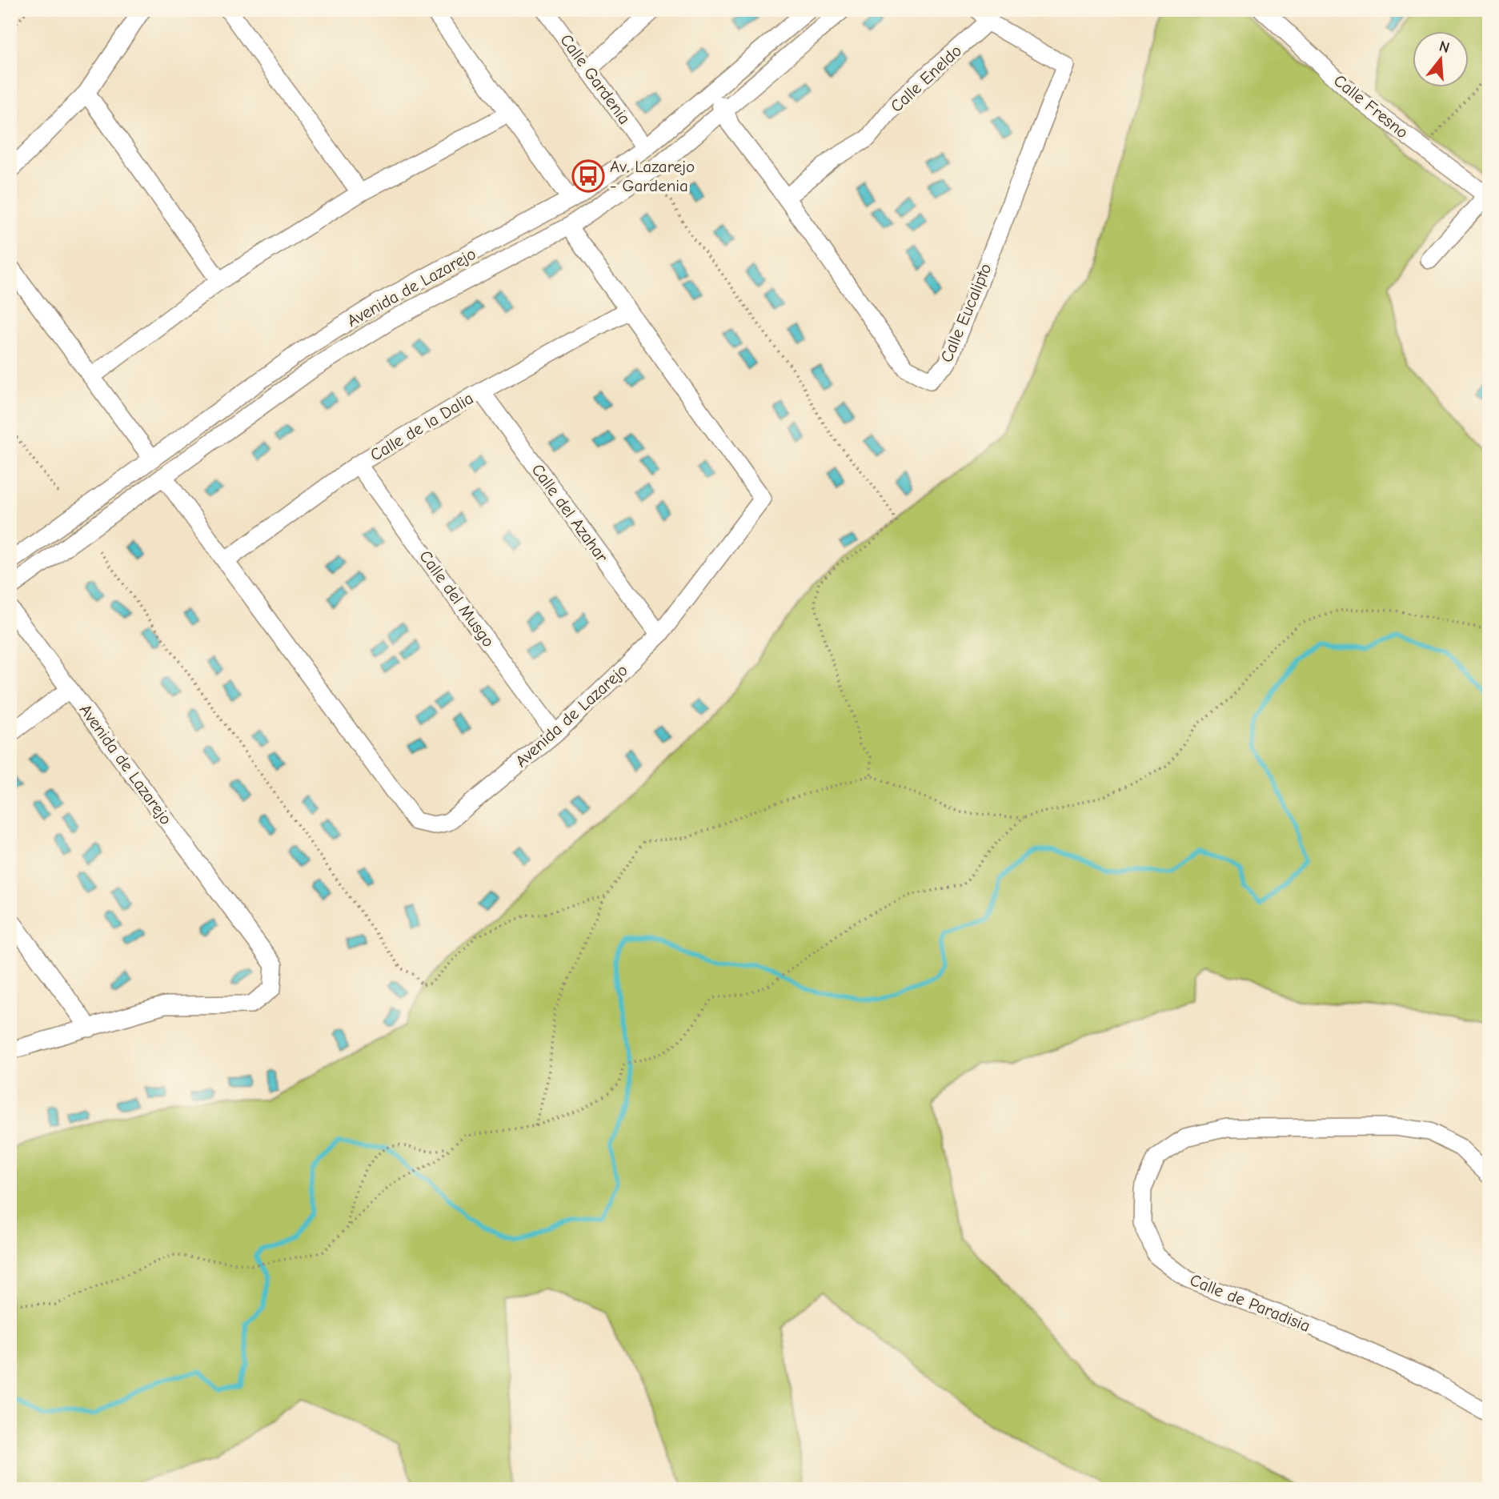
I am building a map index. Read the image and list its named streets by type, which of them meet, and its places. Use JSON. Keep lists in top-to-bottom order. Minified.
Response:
{"streets":{"street":["Calle Eneldo","Calle Gardenia","Calle Fresno","Avenida de Lazarejo","Calle Eucalipto","Calle de la Dalia","Calle del Azahar","Calle del Musgo","Calle de Paradisia"]},"crossings":[["Calle Eneldo","Calle Eucalipto"],["Calle Gardenia","Avenida de Lazarejo"],["Avenida de Lazarejo","Calle Eucalipto"],["Avenida de Lazarejo","Calle de la Dalia"],["Avenida de Lazarejo","Calle del Azahar"],["Avenida de Lazarejo","Calle del Musgo"],["Calle de la Dalia","Calle del Azahar"],["Calle de la Dalia","Calle del Musgo"]],"places":{"bus stop":["Av. Lazarejo - Gardenia"]},"north":"top"}
